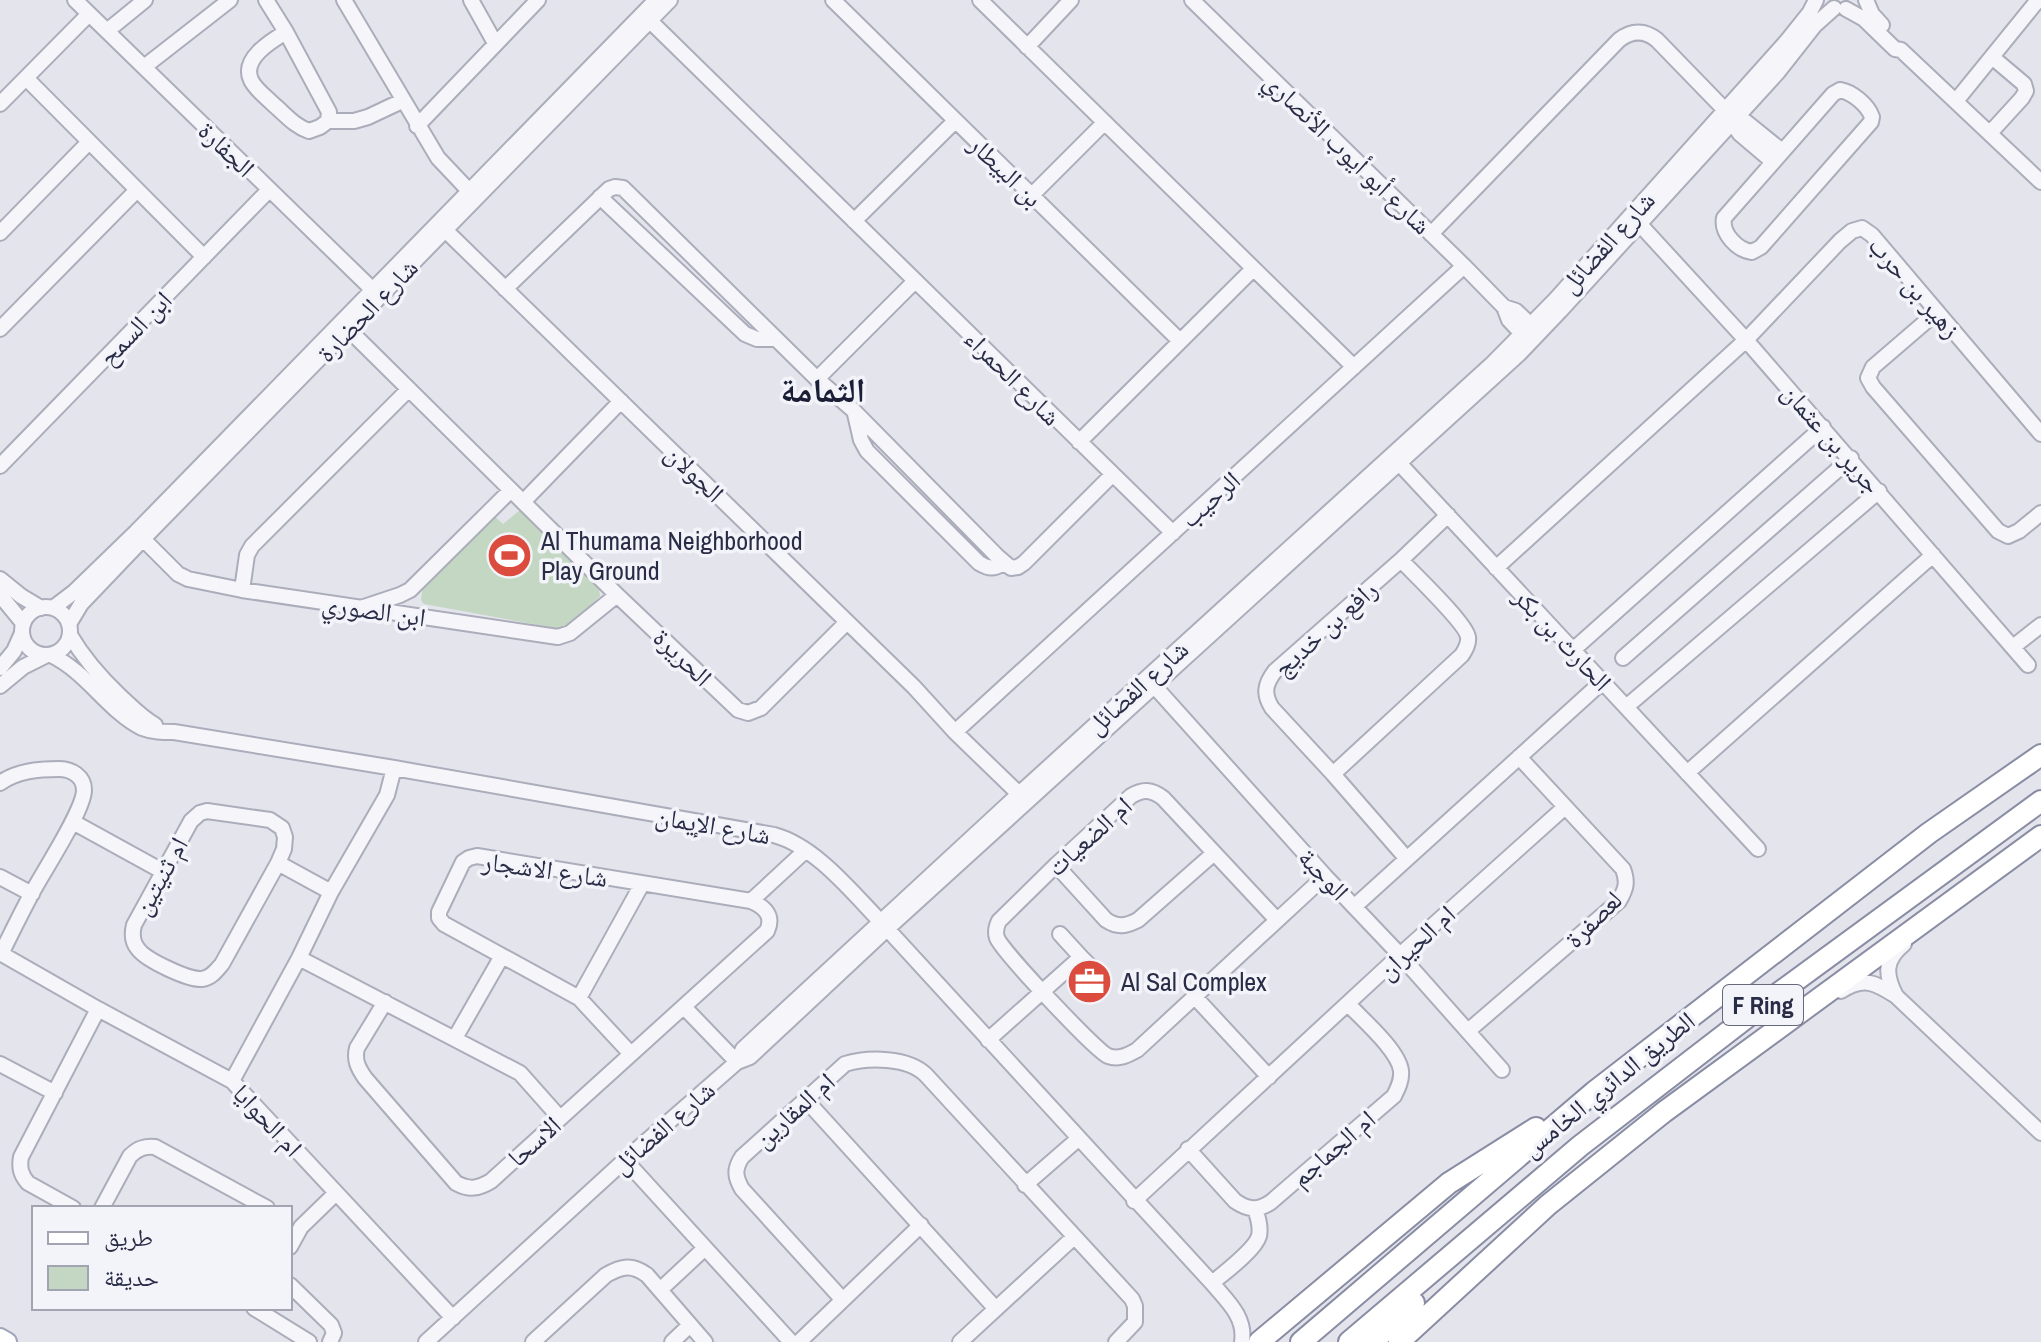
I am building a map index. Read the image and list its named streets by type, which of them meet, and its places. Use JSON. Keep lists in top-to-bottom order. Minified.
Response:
{"streets":{"highway":["F Ring","الطريق الدائري الخامس"],"street":["الجفارة","شارع أبو أيوب الأنصاري","بن البيطار","شارع الفضائل","زهير بن حرب","شارع الحضارة","ابن السمح","شارع الحمراء","جرير بن عثمان","الجولان","الرحيب","ابن الصوري","رافع بن خديج","الحارث بن بكر","الحريرة","شارع الإيمان","ام الضعيات","شارع الاشجار","الوجبة","ام ثنيتين","لعصفرة","ام الحيران","ام المقارين","ام الحوايا","الاسحا","ام الجماجم"]},"crossings":[["الجفارة","شارع الحضارة"],["الجفارة","ابن السمح"],["شارع أبو أيوب الأنصاري","شارع الفضائل"],["شارع أبو أيوب الأنصاري","الرحيب"],["شارع الفضائل","الجولان"],["شارع الفضائل","شارع الإيمان"],["شارع الفضائل","الوجبة"],["شارع الفضائل","ام الحوايا"],["زهير بن حرب","جرير بن عثمان"],["شارع الحضارة","شارع الحمراء"],["شارع الحضارة","الجولان"],["شارع الحضارة","ابن الصوري"],["شارع الحضارة","الحريرة"],["شارع الحضارة","شارع الإيمان"],["شارع الحمراء","الرحيب"],["الجولان","الرحيب"],["الجولان","الحريرة"],["ابن الصوري","الحريرة"],["رافع بن خديج","الحارث بن بكر"],["شارع الإيمان","ام الحيران"],["ام الضعيات","الوجبة"],["شارع الاشجار","الاسحا"],["الوجبة","لعصفرة"],["الوجبة","ام الحيران"],["لعصفرة","ام الحيران"],["ام الحيران","ام الجماجم"]],"districts":["الثمامة"],"places":{"sports":["Al Thumama Neighborhood Play Ground"],"office":["Al Sal Complex"]},"legend":["طريق","حديقة"]}
